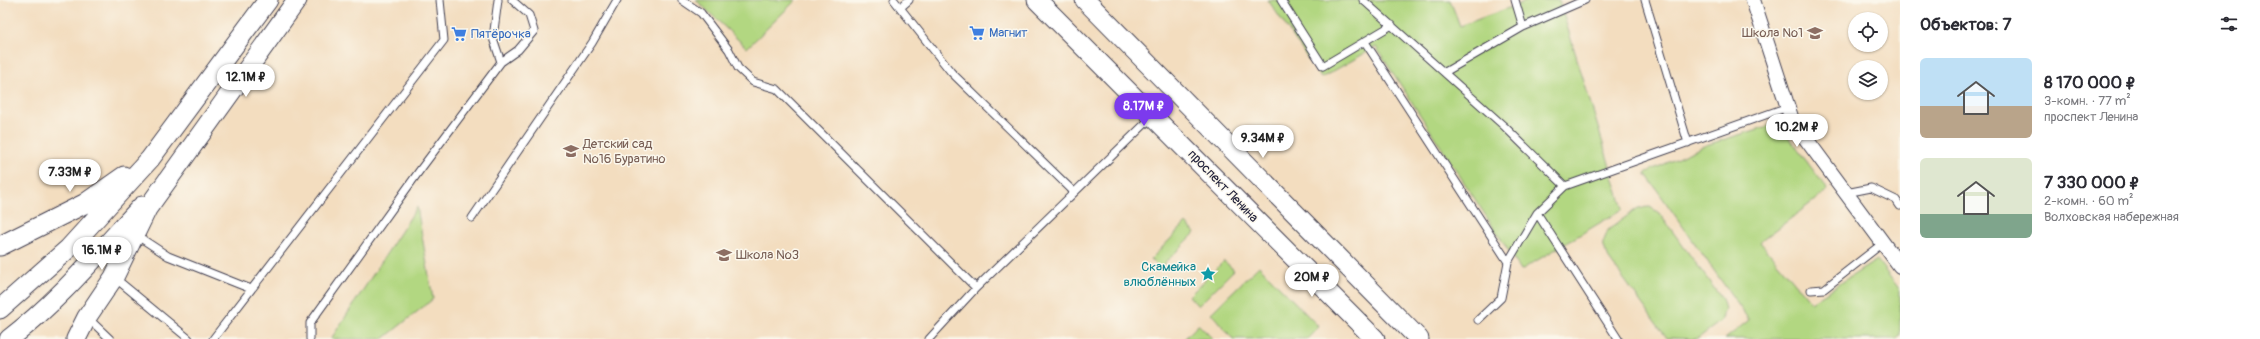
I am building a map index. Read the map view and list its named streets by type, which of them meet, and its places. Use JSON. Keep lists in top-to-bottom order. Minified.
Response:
{"streets":{"main road":["проспект Ленина"]},"places":{"supermarket":["Магнит","Пятёрочка"],"school or university":["Школа №1","Детский сад №16 Буратино","Школа №3"],"place":["Скамейка влюблённых"]},"page":{"heading":"Объектов: 7","list":[{"name":"8 170 000 ₽","note":"3-комн. · 77 m² · проспект Ленина"},{"name":"7 330 000 ₽","note":"2-комн. · 60 m² · Волховская набережная"}],"price":["12.1M ₽","8.17M ₽","10.2M ₽","9.34M ₽","7.33M ₽","16.1M ₽","20M ₽"]}}
